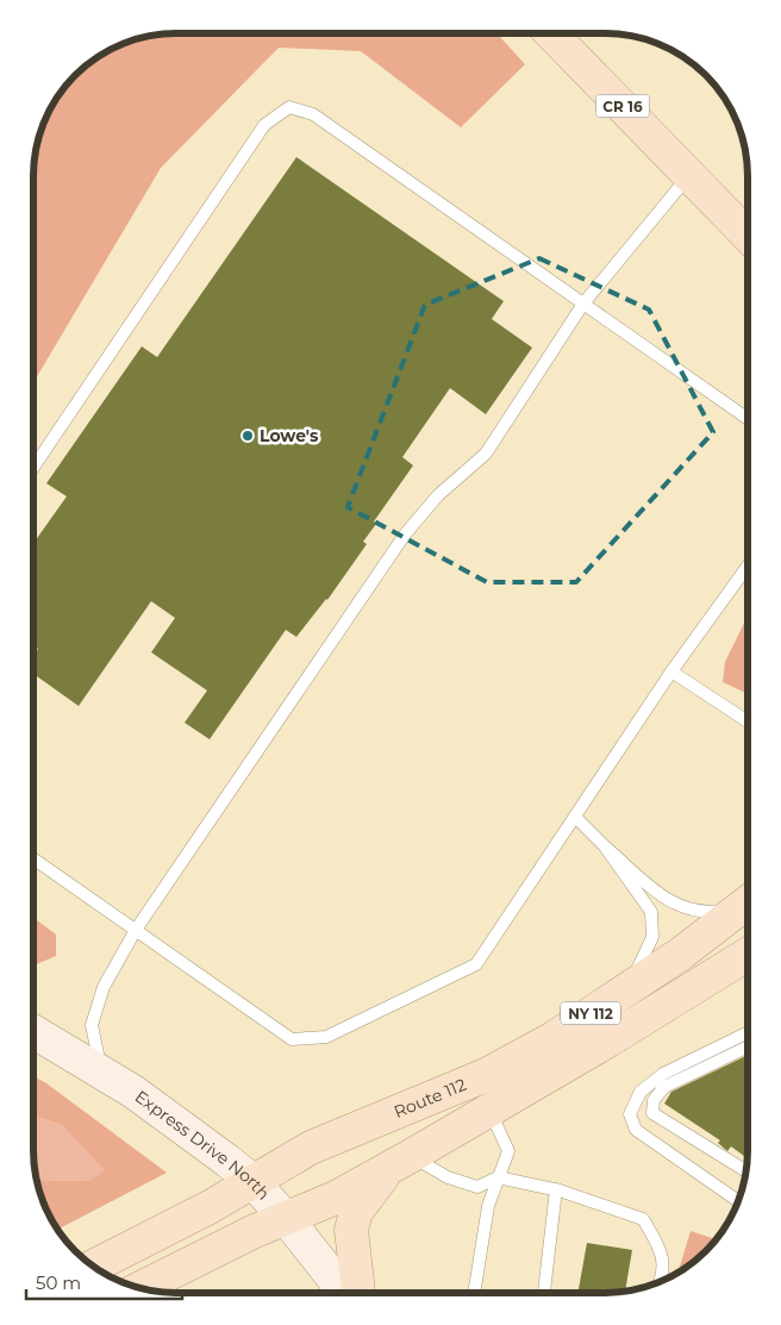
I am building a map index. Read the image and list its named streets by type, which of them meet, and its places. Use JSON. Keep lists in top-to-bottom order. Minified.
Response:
{"streets":{"main road":["CR 16","NY 112","Route 112","Express Drive North"]},"crossings":[["Route 112","Express Drive North"]],"places":["Lowe's"],"scale_bar":"50 m"}
